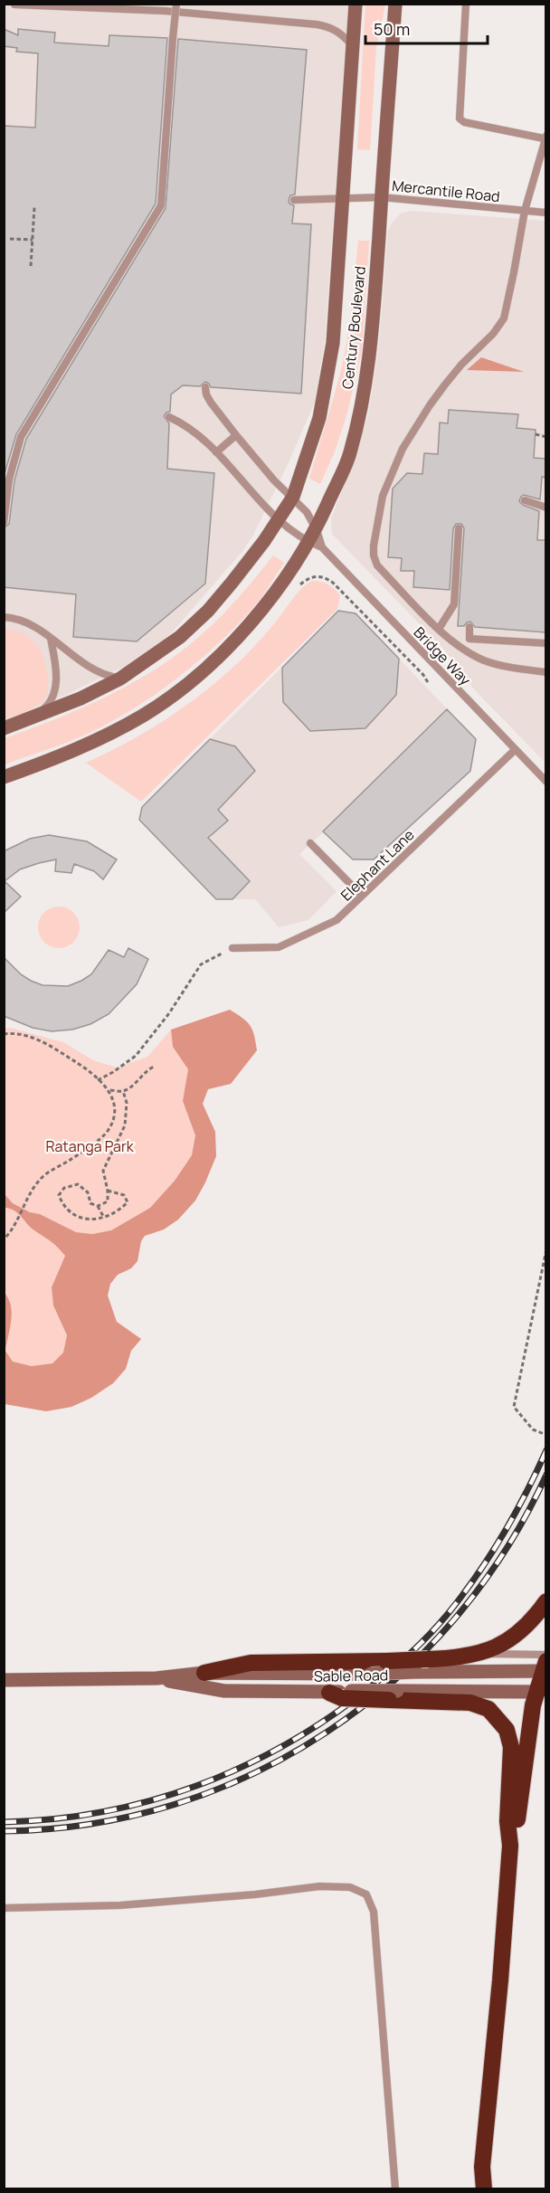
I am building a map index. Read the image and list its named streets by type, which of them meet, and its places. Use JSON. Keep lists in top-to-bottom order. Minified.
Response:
{"streets":{"main road":["Century Boulevard","Sable Road"],"lane":["Mercantile Road","Bridge Way","Elephant Lane"]},"crossings":[["Mercantile Road","Century Boulevard"],["Century Boulevard","Bridge Way"],["Bridge Way","Elephant Lane"]],"parks":["Ratanga Park"],"scale_bar":"50 m"}
